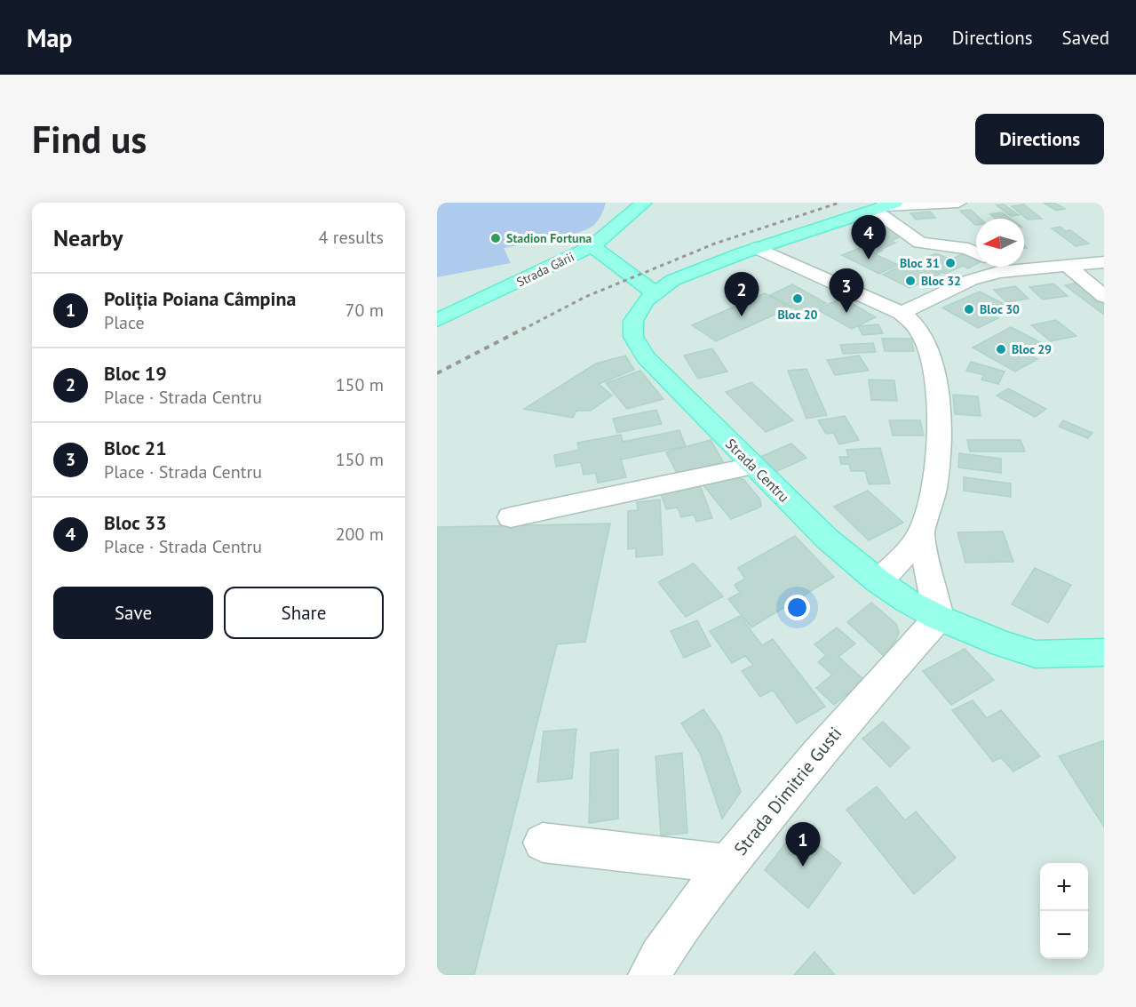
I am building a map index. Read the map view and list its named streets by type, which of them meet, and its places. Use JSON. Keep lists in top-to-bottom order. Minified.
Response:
{"streets":{"main road":["Strada Gării","Strada Centru"],"street":["Strada Dimitrie Gusti"]},"crossings":[["Strada Centru","Strada Dimitrie Gusti"]],"places":["Stadion Fortuna","Bloc 31","Bloc 32","Bloc 20","Bloc 30","Bloc 29"],"north":"left","page":{"header":"Map","nav":["Map","Directions","Saved"],"buttons":["Directions",["Save","Share"]],"title":"Find us","heading":["Nearby","4 results"],"pins":["4","3","2","1"],"list":[{"mark":"1","name":"Poliția Poiana Câmpina","note":"Place","value":"70 m"},{"mark":"2","name":"Bloc 19","note":"Place · Strada Centru","value":"150 m"},{"mark":"3","name":"Bloc 21","note":"Place · Strada Centru","value":"150 m"},{"mark":"4","name":"Bloc 33","note":"Place · Strada Centru","value":"200 m"}],"map_buttons":["+","−"]}}
